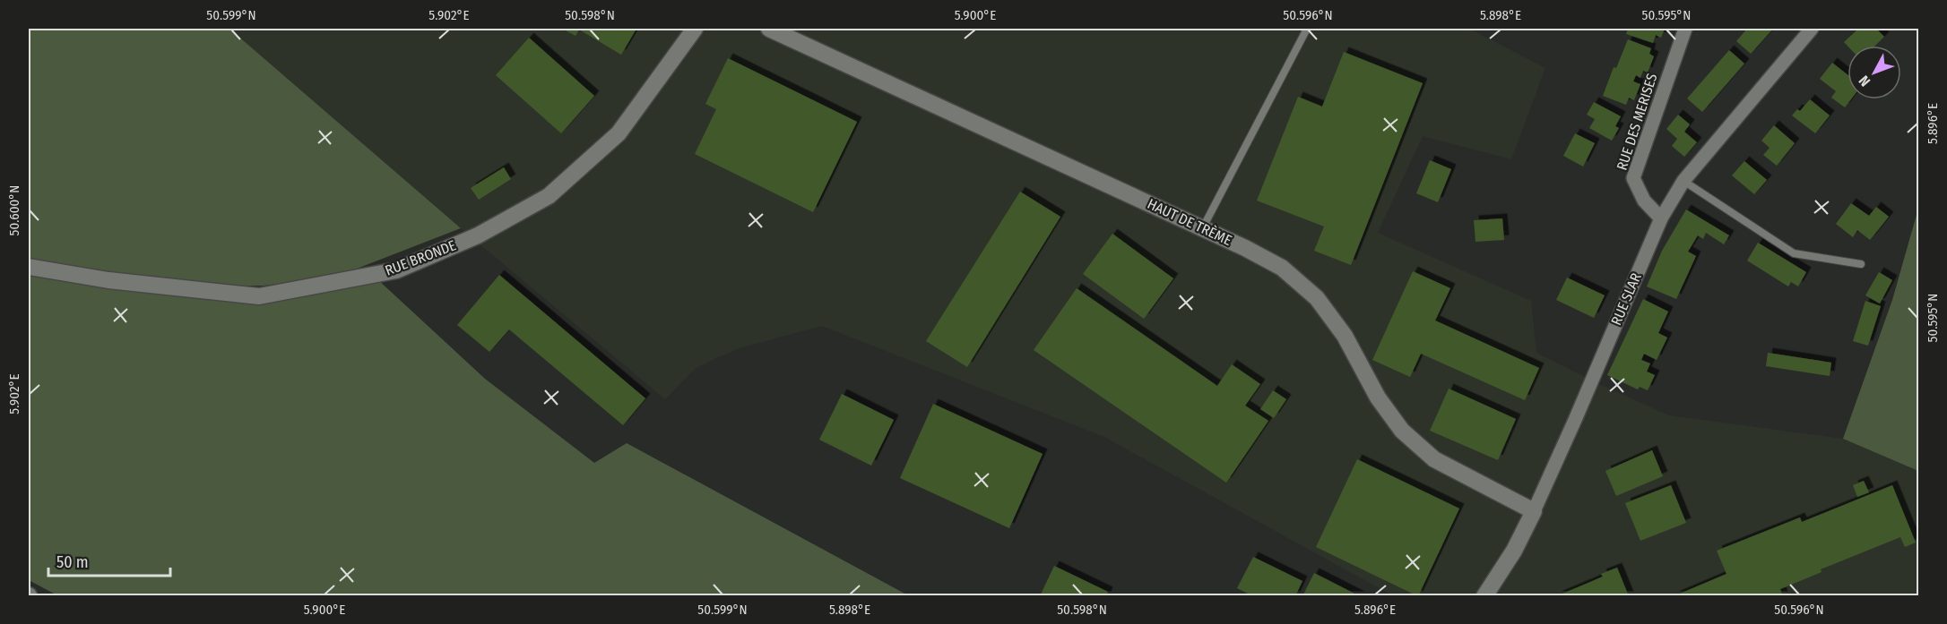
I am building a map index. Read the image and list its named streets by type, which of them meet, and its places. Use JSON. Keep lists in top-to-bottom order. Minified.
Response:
{"streets":{"street":["RUE DES MERISES","HAUT DE TRÈME","RUE BRONDE","RUE SLAR"]},"crossings":[["RUE DES MERISES","RUE SLAR"],["HAUT DE TRÈME","RUE SLAR"]],"scale_bar":"50 m","north":"bottom left","coordinates":["50.599°N","5.902°E","50.598°N","5.900°E","50.596°N","5.898°E","50.595°N","5.896°E","50.600°N"]}
